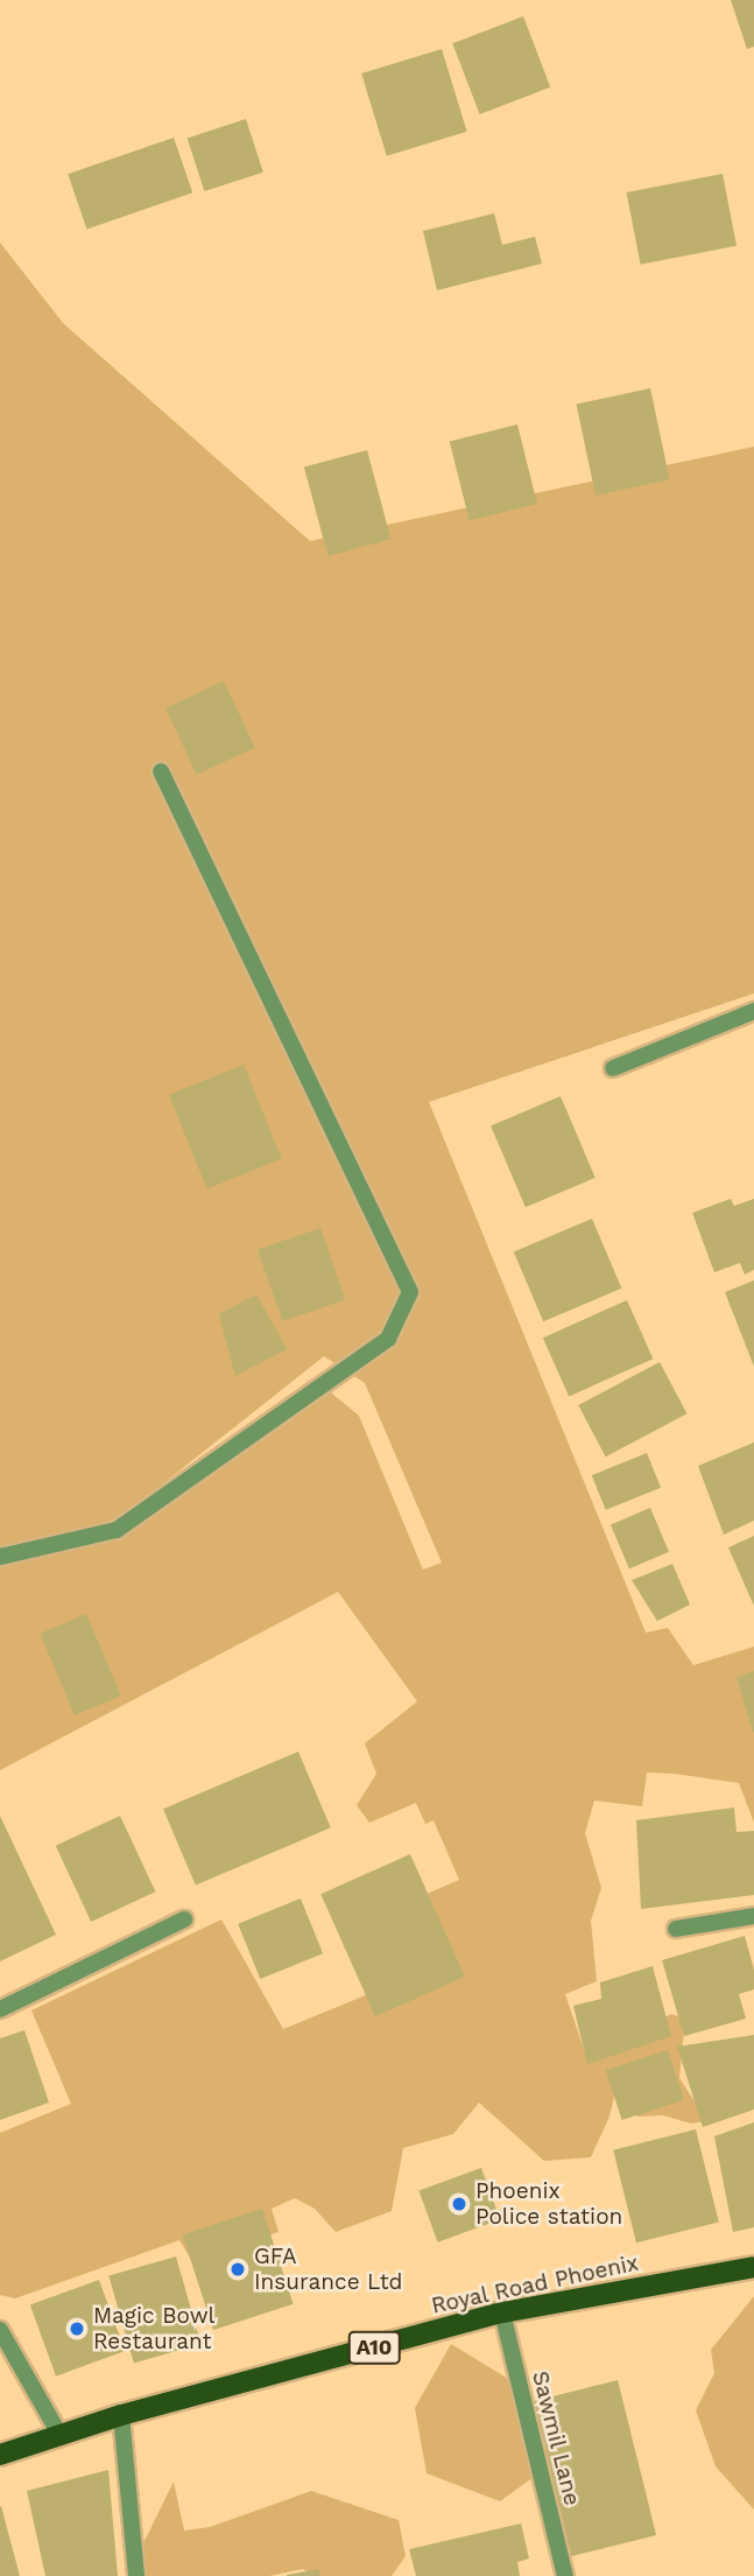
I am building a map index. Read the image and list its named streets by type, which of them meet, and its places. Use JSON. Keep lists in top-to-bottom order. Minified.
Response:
{"streets":{"main road":["Royal Road Phoenix","A10"],"street":["Sawmil Lane"]},"crossings":[["Royal Road Phoenix","Sawmil Lane"]],"places":["Phoenix Police station","GFA Insurance Ltd","Magic Bowl Restaurant"]}
